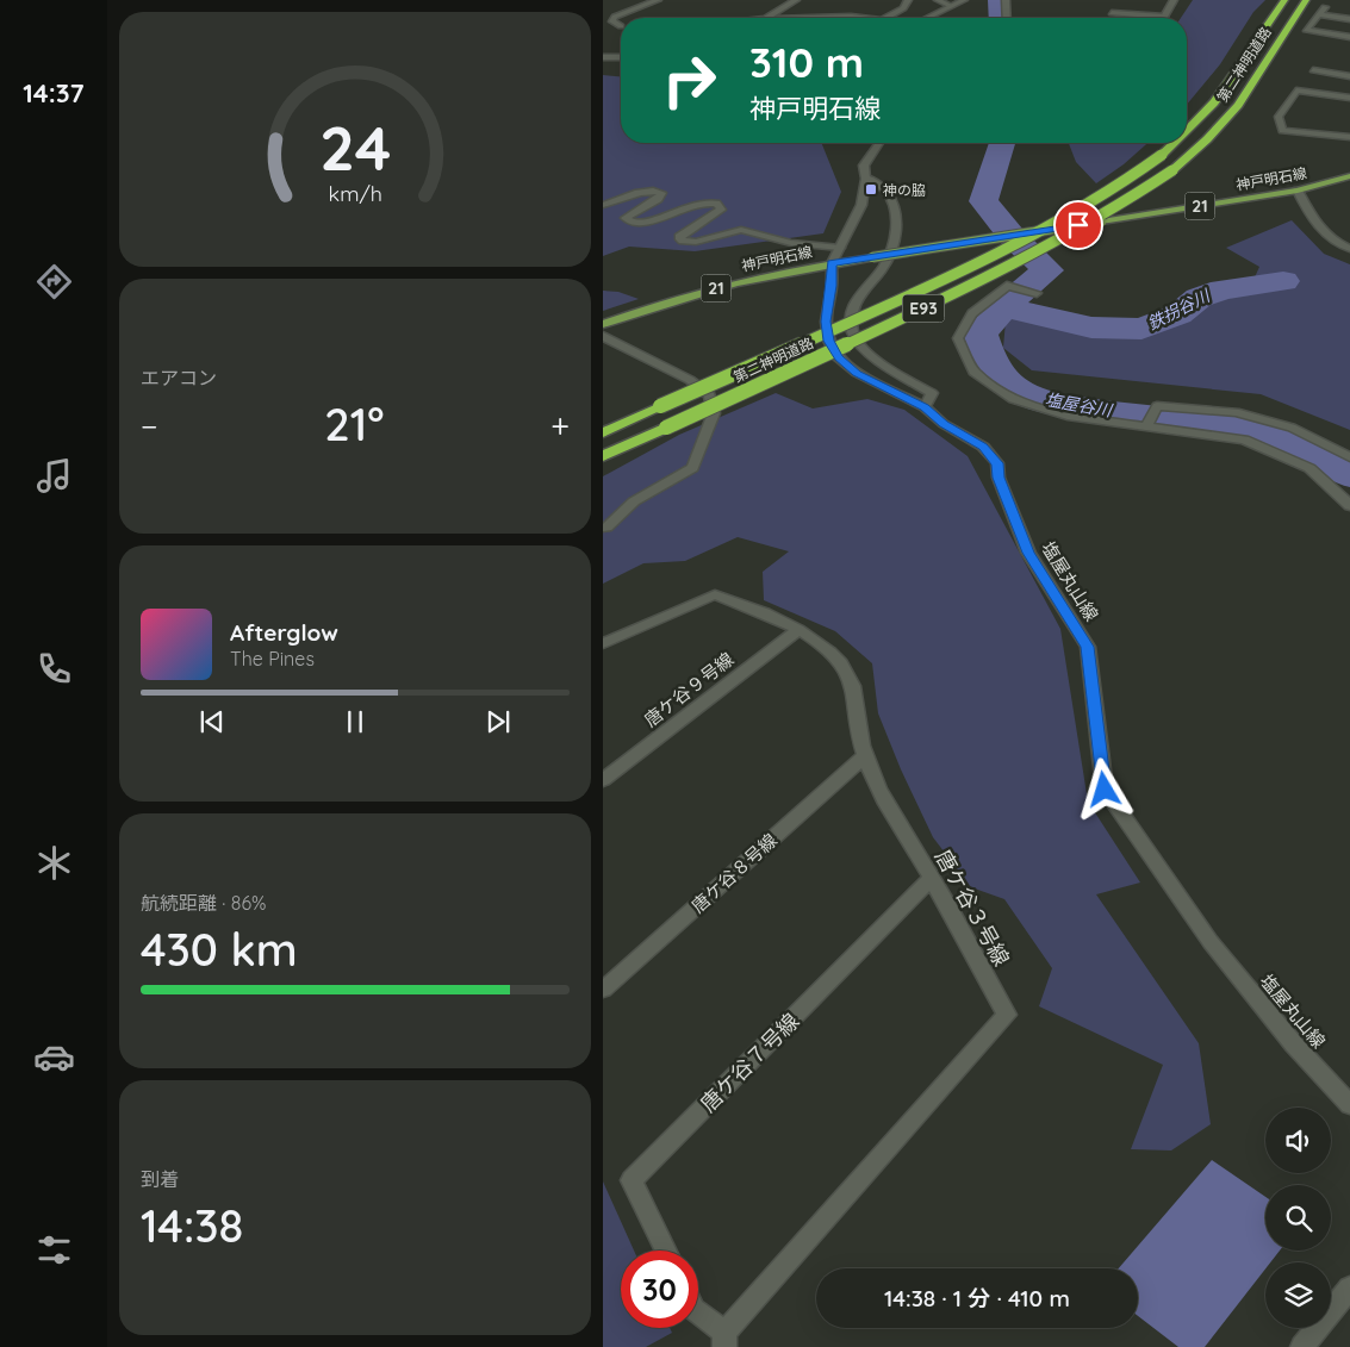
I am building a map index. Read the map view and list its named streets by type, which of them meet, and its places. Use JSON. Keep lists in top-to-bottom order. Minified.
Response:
{"streets":{"highway":["第二神明道路","E93"],"main road":["神戸明石線","21"],"street":["塩屋丸山線","唐ケ谷９号線","唐ケ谷８号線","唐ケ谷３号線","唐ケ谷７号線"]},"crossings":[["神戸明石線","塩屋丸山線"],["唐ケ谷９号線","唐ケ谷３号線"],["唐ケ谷８号線","唐ケ谷３号線"],["唐ケ谷３号線","唐ケ谷７号線"]],"water":["鉄拐谷川","塩屋谷川"],"places":{"transit":["神の脇"]},"page":{"tabs":"14:37","turn":["310 m","神戸明石線"],"tile":["エアコン",["航続距離 · 86%","430 km"],["到着","14:38"]],"heat":["−","21°","+"],"song":["Afterglow","The Pines"],"limit":"30","trip":"14:38 · 1 分 · 410 m","gauge":["24","km/h"]}}
